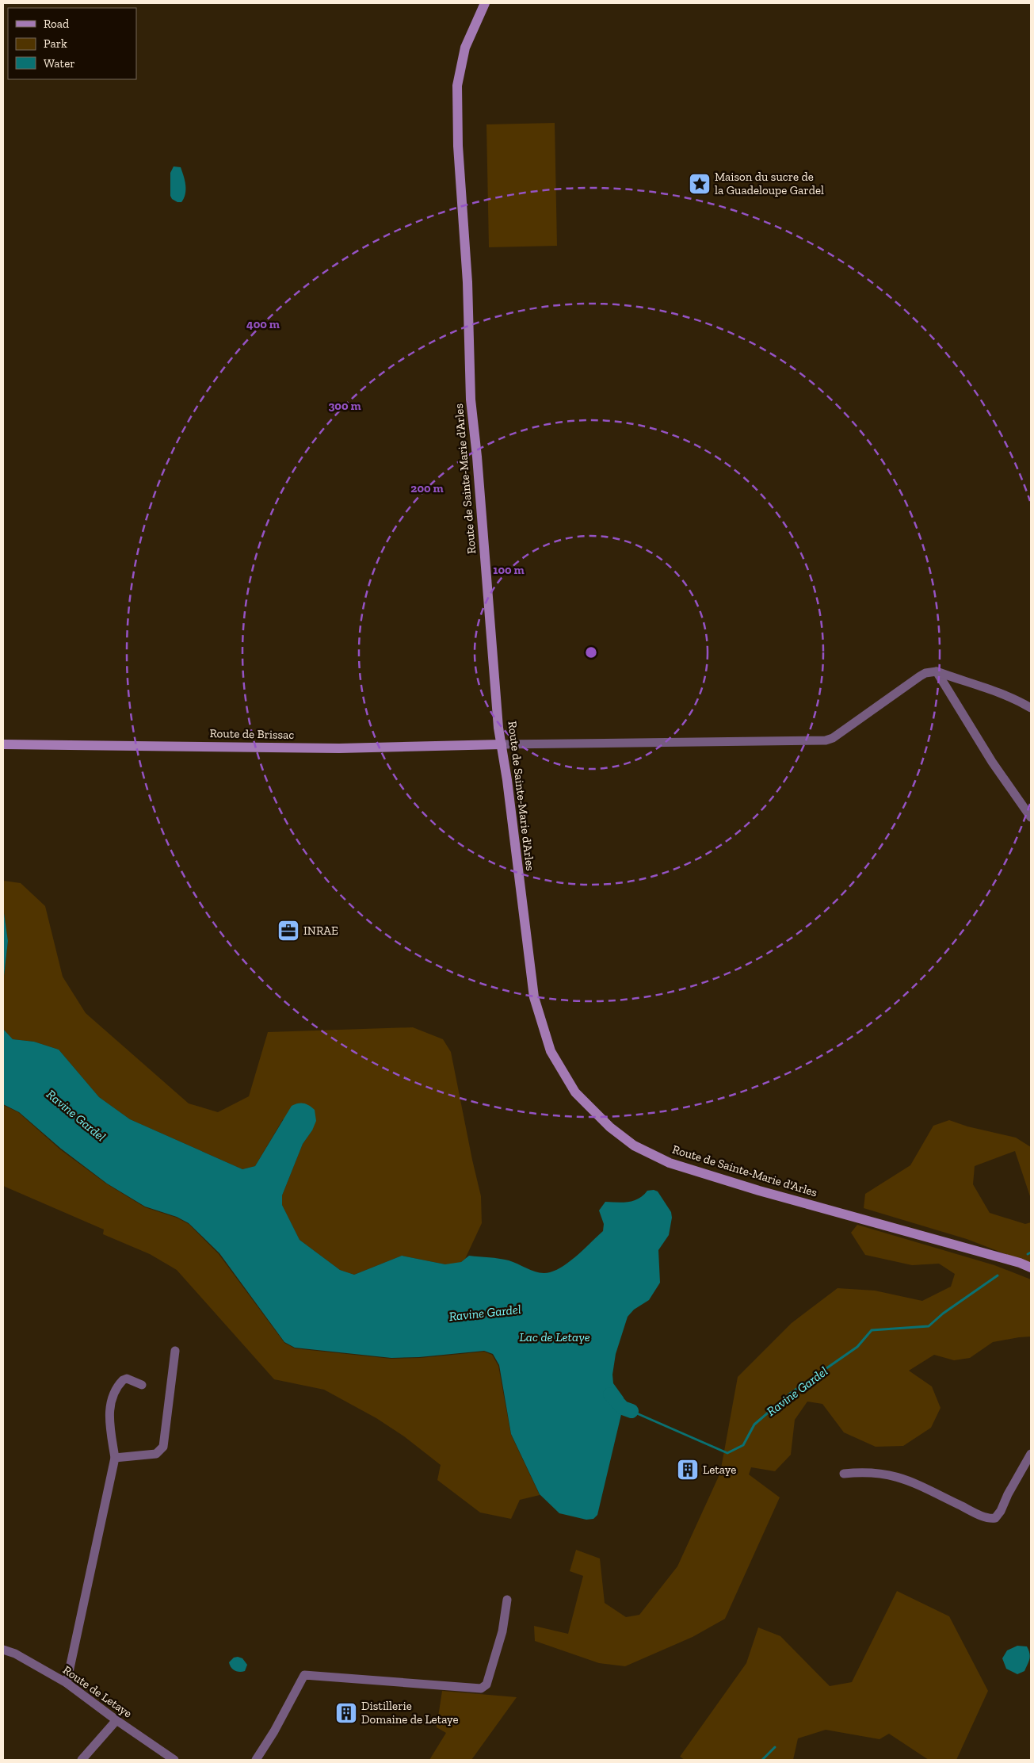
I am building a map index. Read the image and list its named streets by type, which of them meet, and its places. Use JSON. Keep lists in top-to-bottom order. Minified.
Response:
{"streets":{"main road":["Route de Sainte-Marie d'Arles","Route de Brissac"],"street":["Route de Letaye"]},"crossings":[["Route de Sainte-Marie d'Arles","Route de Brissac"]],"water":["Ravine Gardel","Lac de Letaye"],"places":{"place":["Maison du sucre de la Guadeloupe Gardel"],"office":["INRAE"],"building":["Letaye","Distillerie Domaine de Letaye"]},"legend":["Road","Park","Water"],"rings":["400 m","300 m","200 m","100 m"]}
